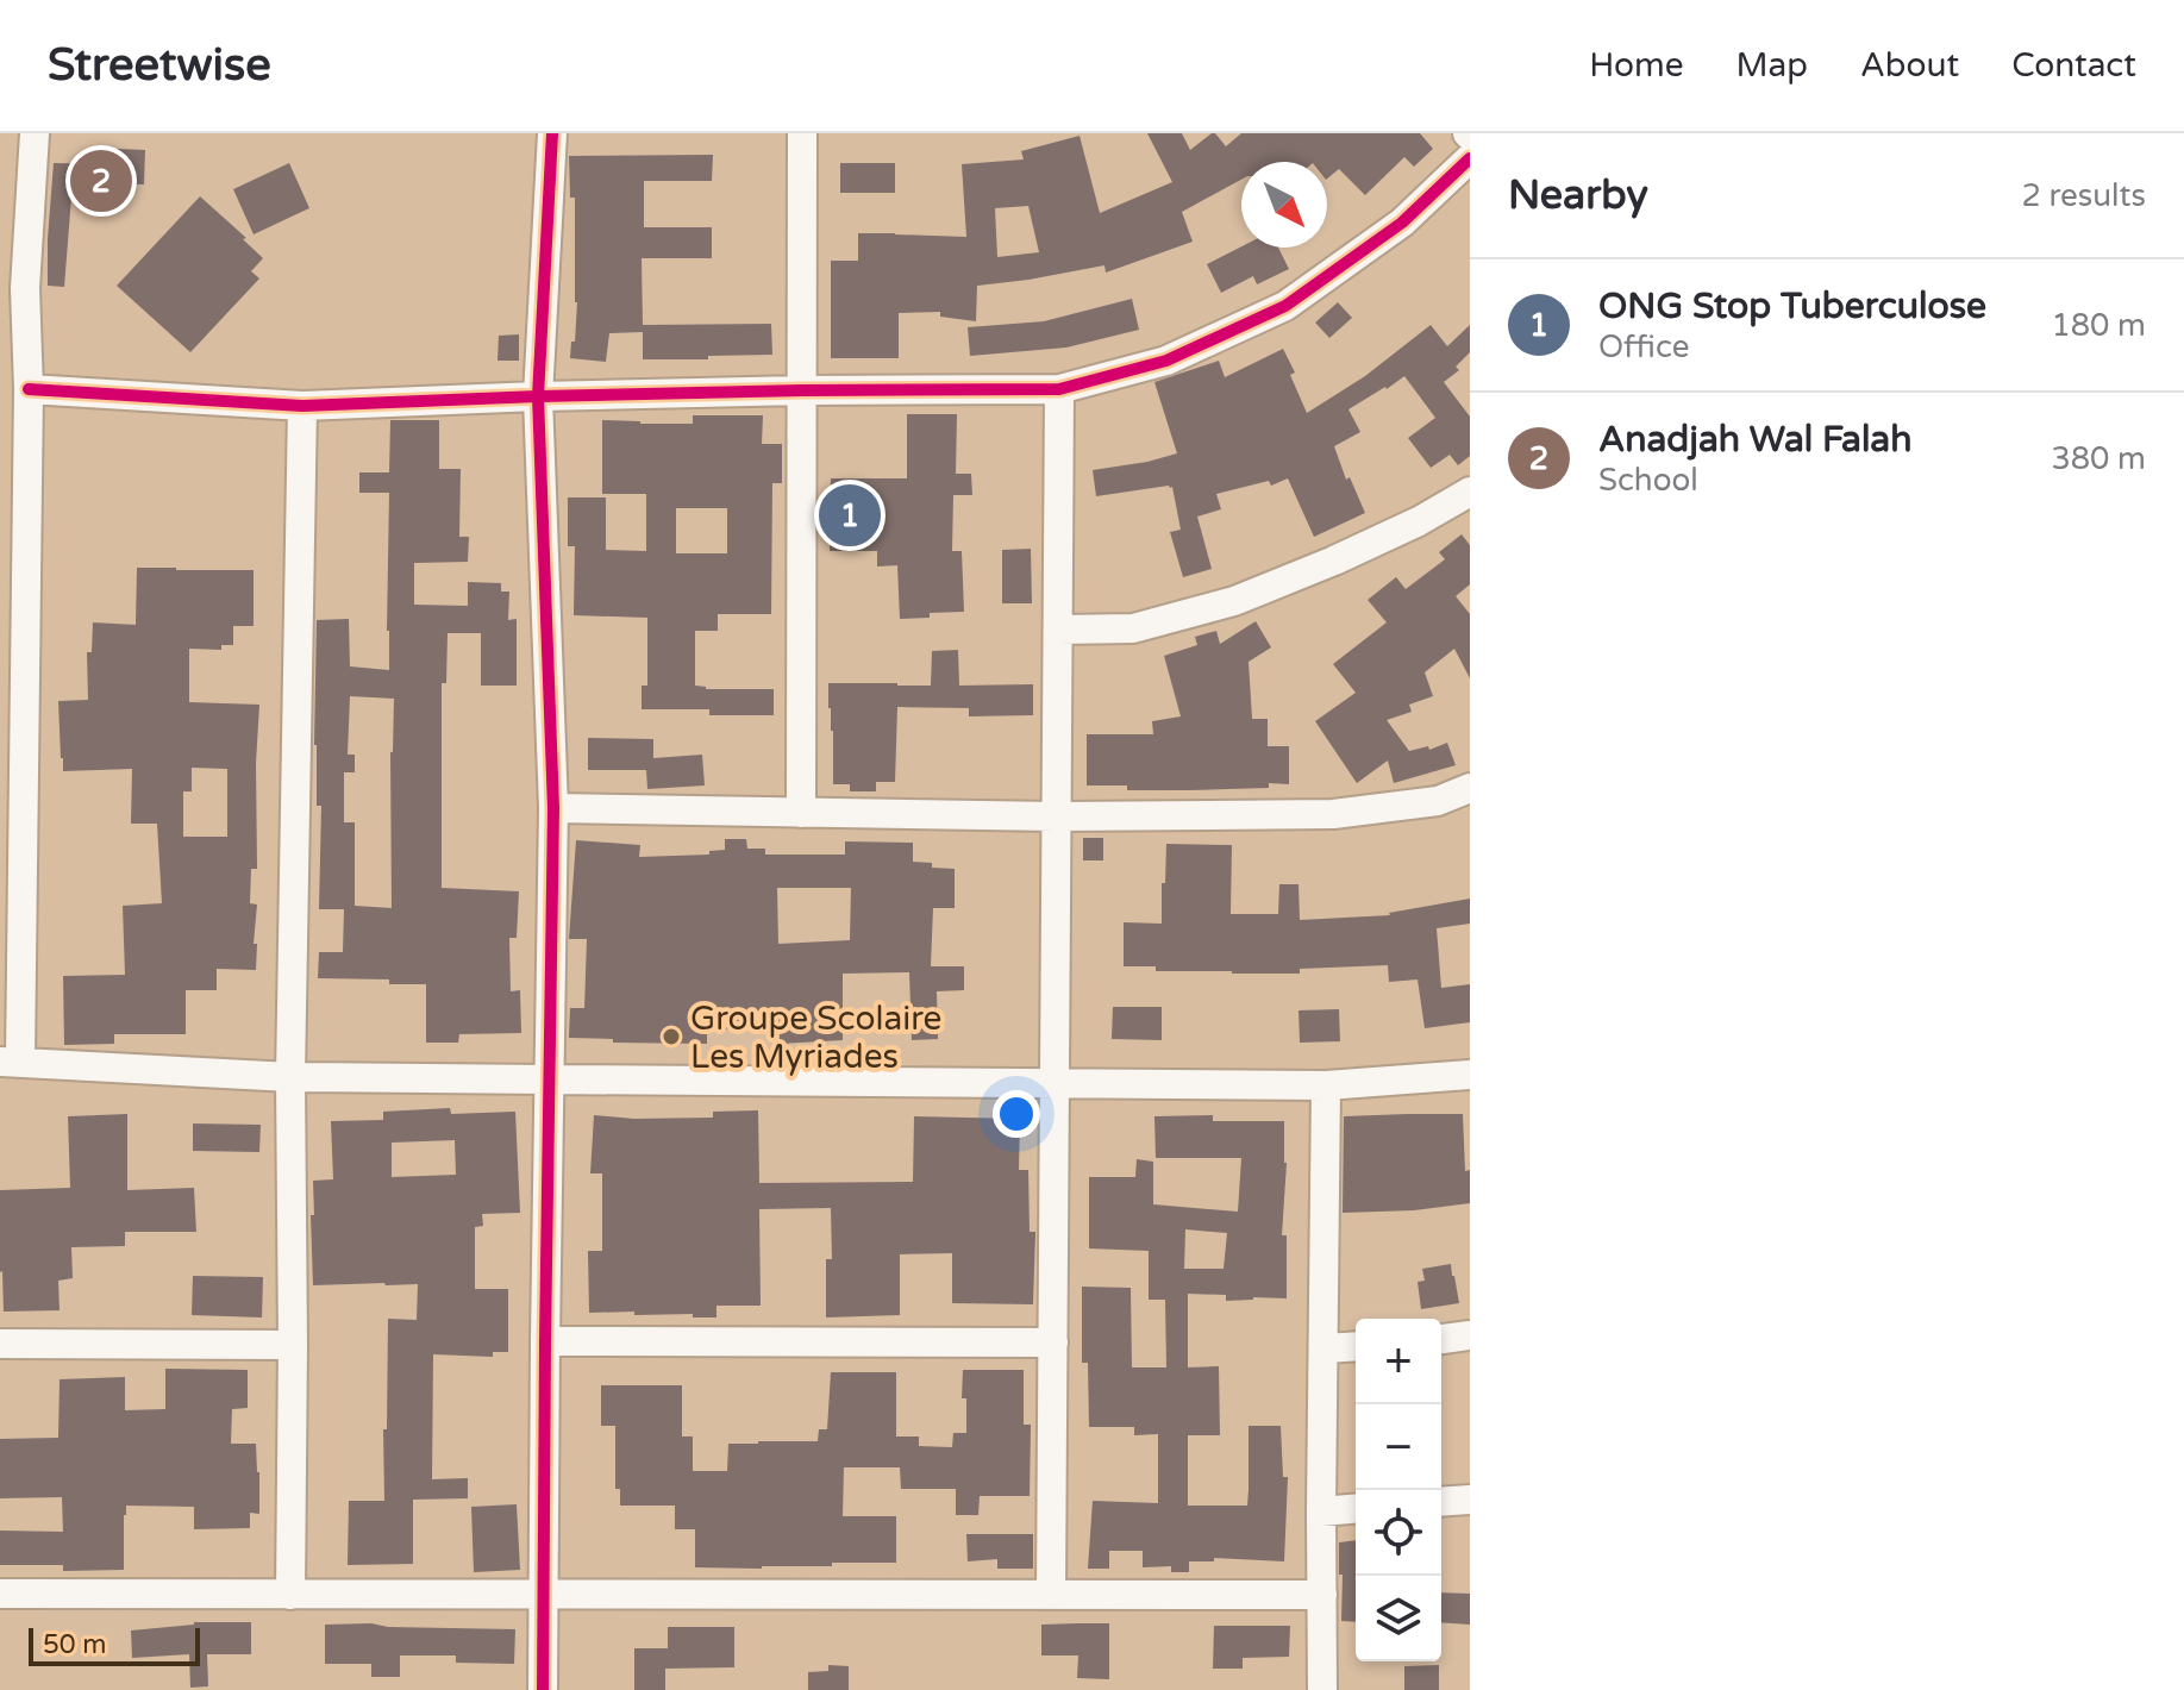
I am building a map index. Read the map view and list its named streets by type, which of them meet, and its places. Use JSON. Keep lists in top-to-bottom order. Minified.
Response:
{"places":["Groupe Scolaire Les Myriades"],"scale_bar":"50 m","north":"bottom right","page":{"header":"Streetwise","nav":["Home","Map","About","Contact"],"heading":["Nearby","2 results"],"pins":["2","1"],"list":[{"mark":"1","name":"ONG Stop Tuberculose","note":"Office","value":"180 m"},{"mark":"2","name":"Anadjah Wal Falah","note":"School","value":"380 m"}],"map_buttons":["+","−"],"scale":"50 m"}}
